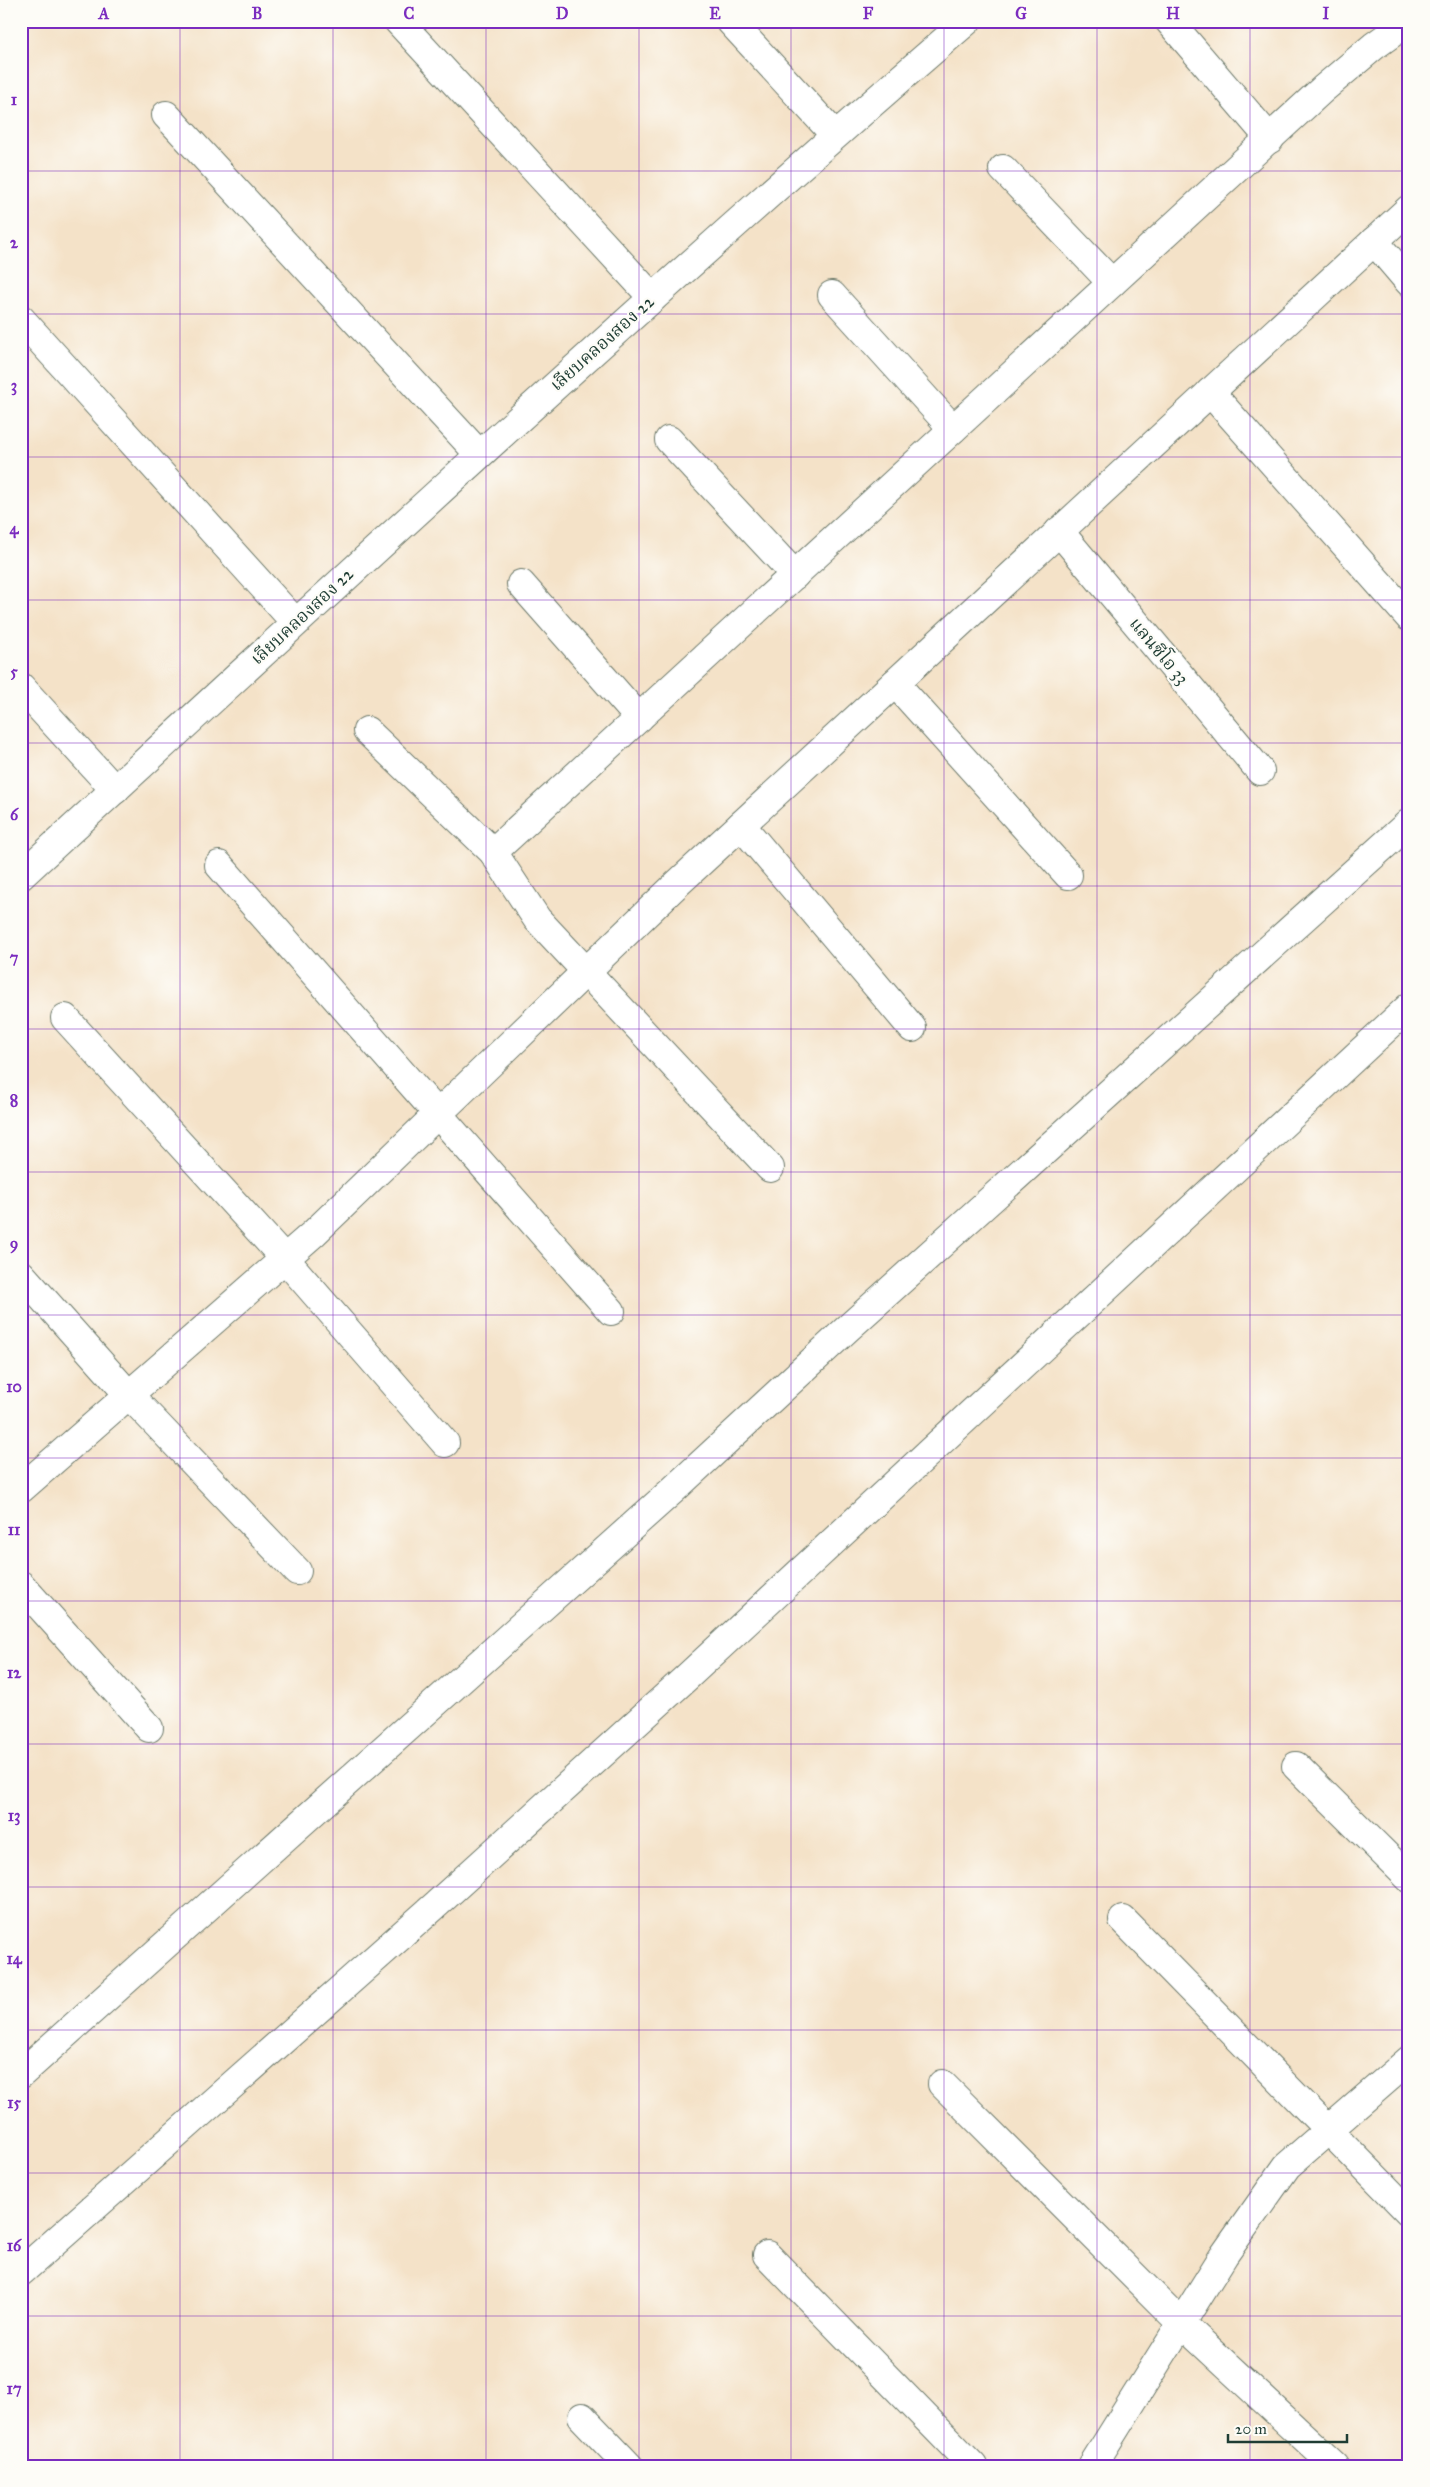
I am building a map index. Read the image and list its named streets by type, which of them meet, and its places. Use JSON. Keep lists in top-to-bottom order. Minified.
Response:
{"streets":{"street":["เลียบคลองสอง 22","แลนซีโอ 33"]},"scale_bar":"20 m","grid":{"columns":["A","B","C","D","E","F","G","H","I"],"rows":["1","2","3","4","5","6","7","8","9","10","11","12","13","14","15","16","17"]}}
